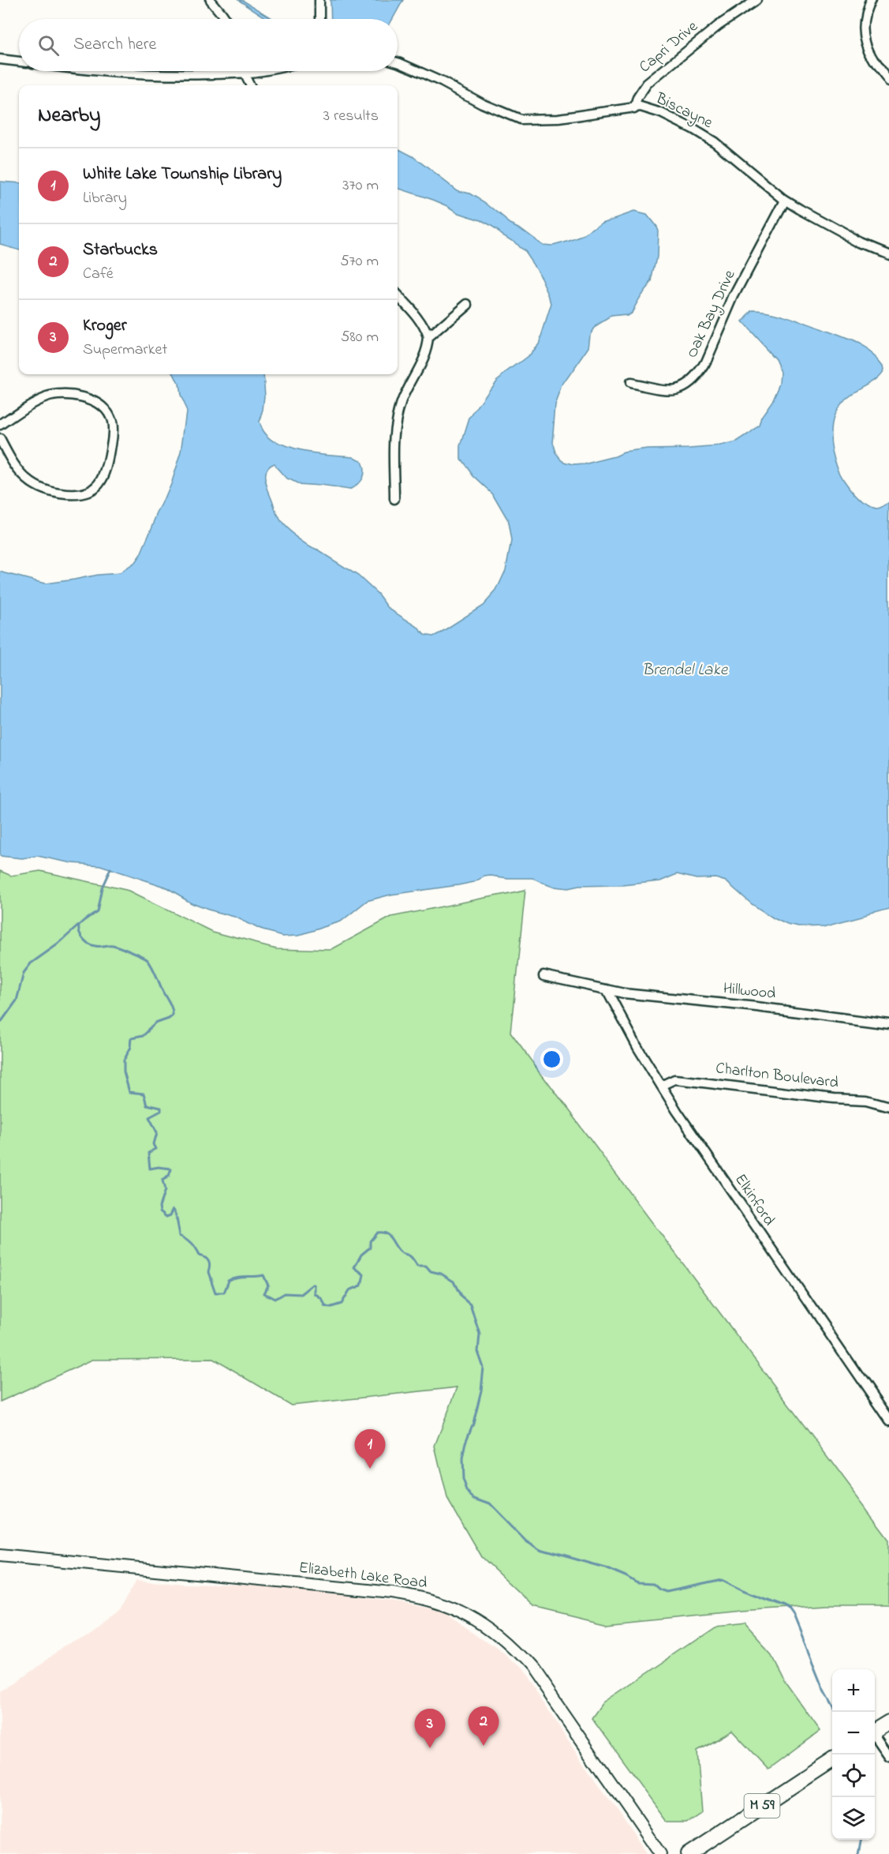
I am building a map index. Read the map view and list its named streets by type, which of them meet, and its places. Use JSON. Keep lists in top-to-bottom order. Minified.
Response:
{"streets":{"highway":["M 59"],"street":["Capri Drive","Biscayne","Oak Bay Drive","Hillwood","Charlton Boulevard","Elkinford","Elizabeth Lake Road"]},"crossings":[["Capri Drive","Biscayne"],["Biscayne","Oak Bay Drive"],["Hillwood","Elkinford"],["Charlton Boulevard","Elkinford"]],"water":["Brendel Lake"],"page":{"search":"Search here","heading":["Nearby","3 results"],"list":[{"mark":"1","name":"White Lake Township Library","note":"Library","value":"370 m"},{"mark":"2","name":"Starbucks","note":"Café","value":"570 m"},{"mark":"3","name":"Kroger","note":"Supermarket","value":"580 m"}],"pins":["1","2","3"],"map_buttons":["+","−"]}}
